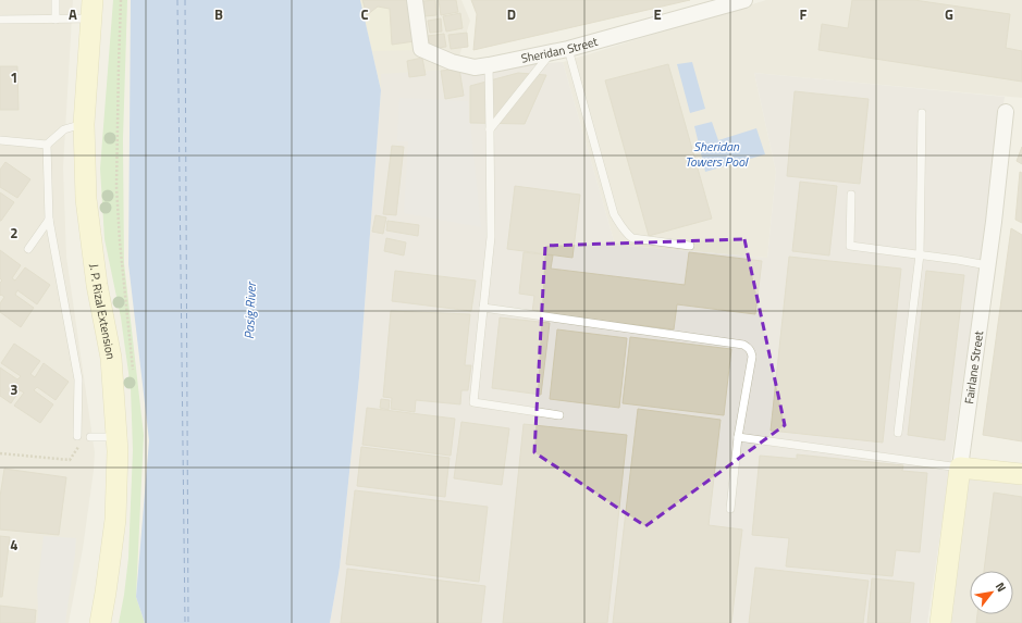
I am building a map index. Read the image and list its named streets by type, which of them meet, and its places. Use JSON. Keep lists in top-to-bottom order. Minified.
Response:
{"streets":{"main road":["J. P. Rizal Extension","Fairlane Street"],"street":["Sheridan Street"]},"water":["Sheridan Towers Pool","Pasig River"],"north":"top right","grid":{"columns":["A","B","C","D","E","F","G"],"rows":["1","2","3","4"]}}
